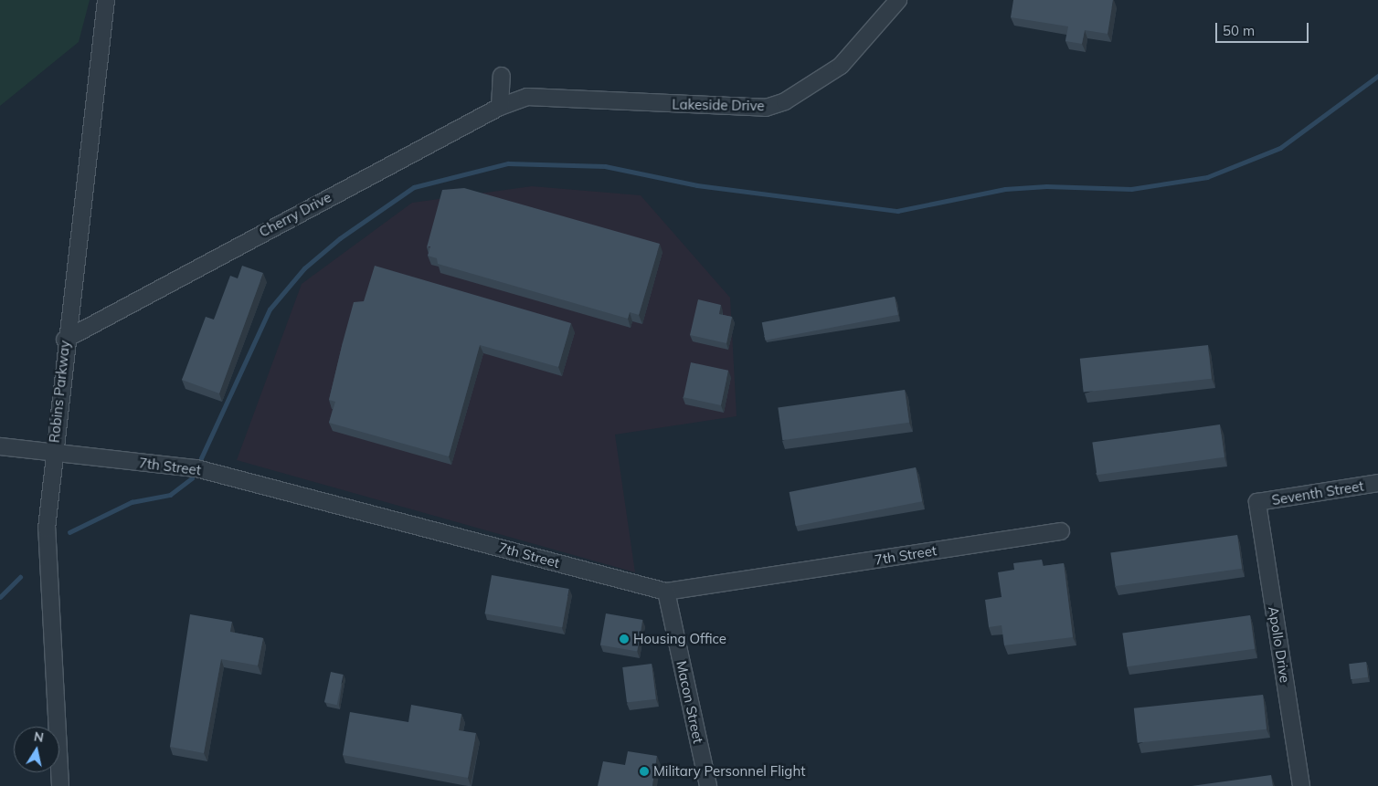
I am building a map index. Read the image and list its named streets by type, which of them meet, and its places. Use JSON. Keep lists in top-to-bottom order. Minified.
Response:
{"streets":{"street":["Lakeside Drive","Cherry Drive","Robins Parkway","7th Street","Seventh Street","Apollo Drive","Macon Street"]},"crossings":[["Lakeside Drive","Cherry Drive"],["Cherry Drive","Robins Parkway"],["Robins Parkway","7th Street"],["7th Street","Macon Street"],["Seventh Street","Apollo Drive"]],"places":["Housing Office","Military Personnel Flight"],"scale_bar":"50 m","north":"top"}
